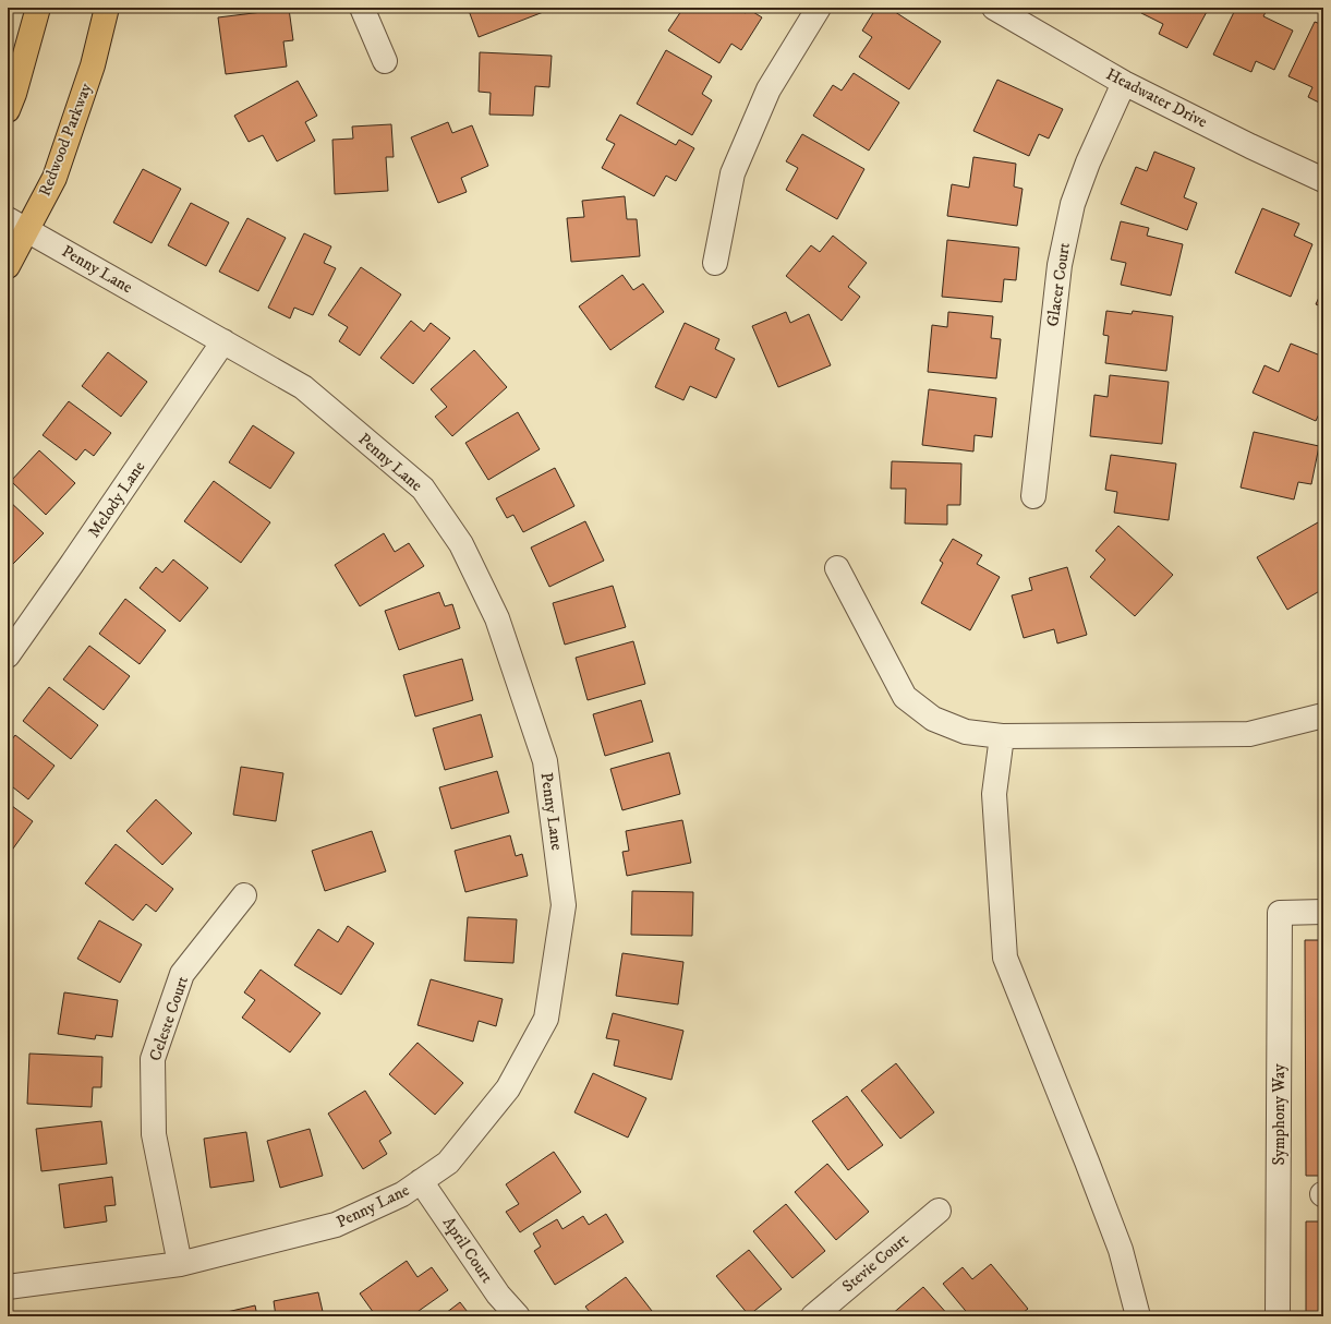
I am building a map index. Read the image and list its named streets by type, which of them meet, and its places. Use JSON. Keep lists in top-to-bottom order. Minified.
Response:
{"streets":{"main road":["Redwood Parkway"],"street":["Headwater Drive","Penny Lane","Glacer Court","Melody Lane","Celeste Court","Symphony Way","April Court","Stevie Court"]},"crossings":[["Headwater Drive","Glacer Court"],["Redwood Parkway","Penny Lane"],["Penny Lane","Melody Lane"],["Penny Lane","Celeste Court"],["Penny Lane","April Court"]]}
